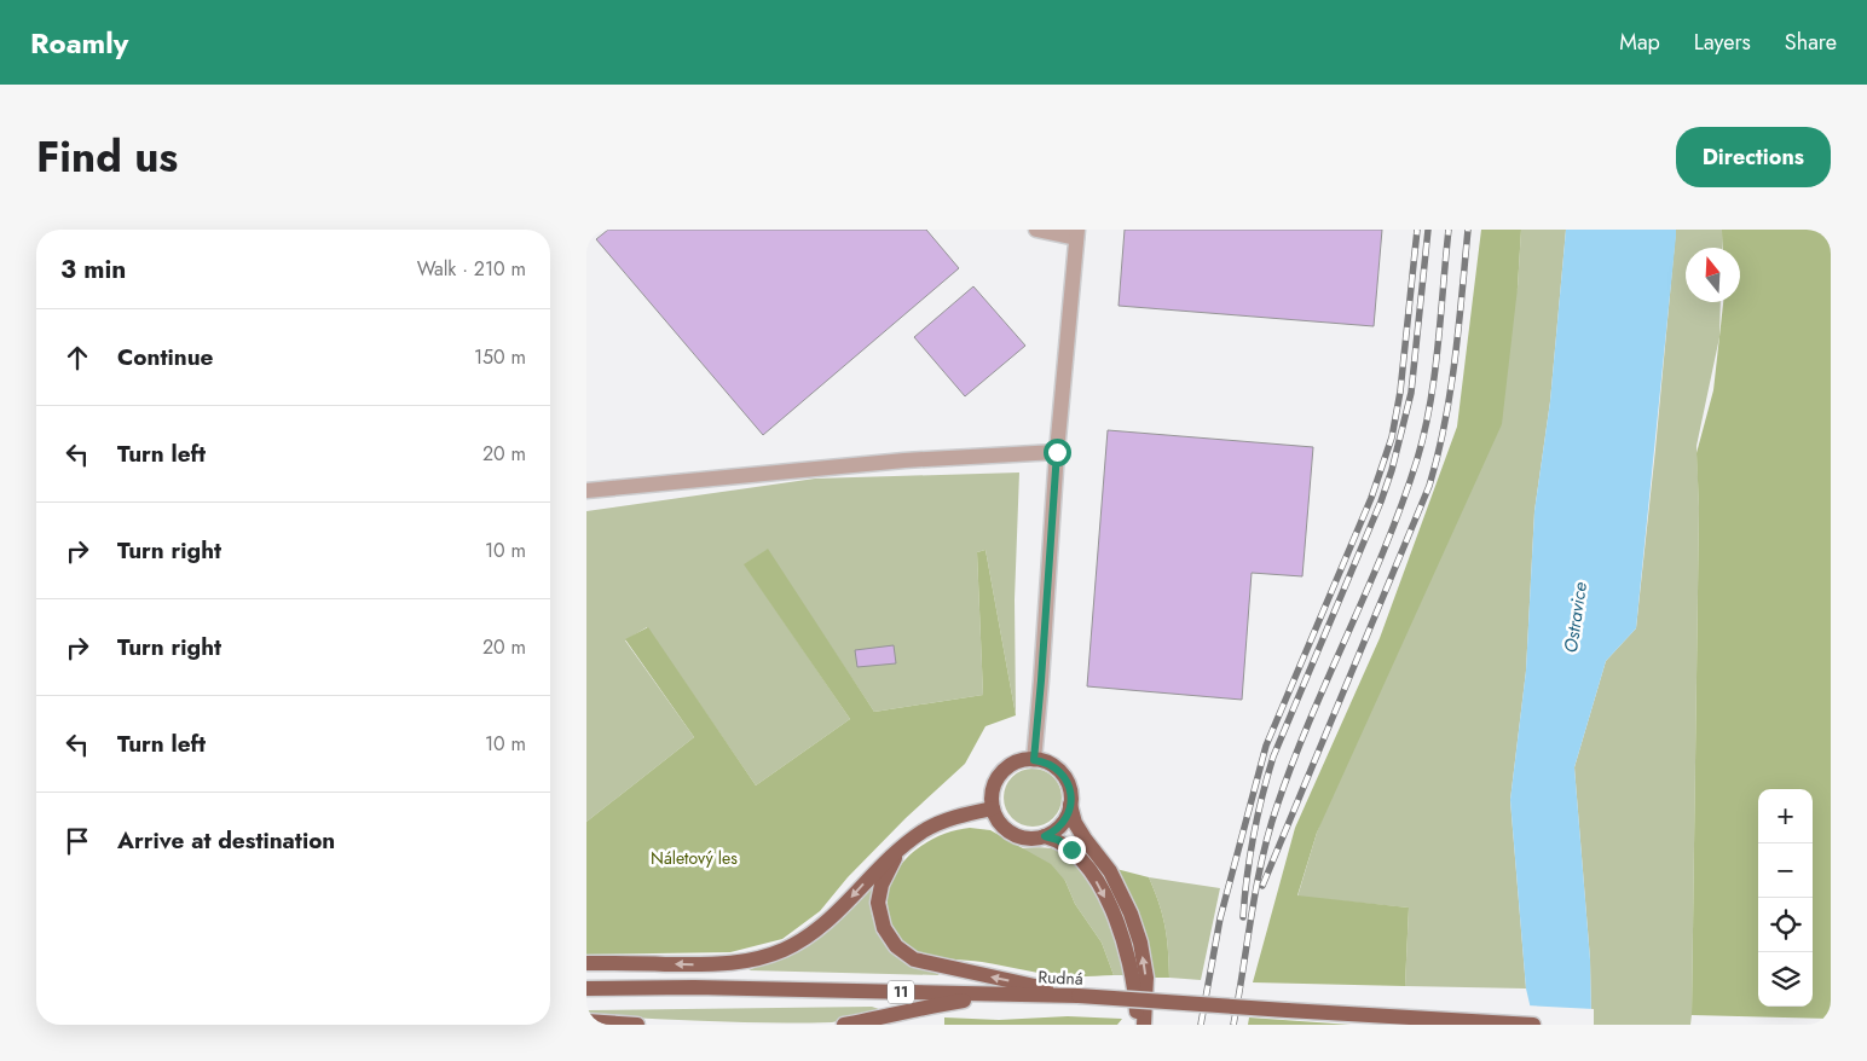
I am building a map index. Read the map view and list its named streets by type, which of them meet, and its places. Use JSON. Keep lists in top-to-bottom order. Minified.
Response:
{"streets":{"main road":["Rudná","11"]},"water":["Ostravice"],"parks":["Náletový les"],"north":"top","page":{"header":"Roamly","nav":["Map","Layers","Share"],"title":"Find us","buttons":"Directions","heading":["3 min","Walk · 210 m"],"list":[["Continue","150 m"],["Turn left","20 m"],["Turn right","10 m"],["Turn right","20 m"],["Turn left","10 m"],"Arrive at destination"],"map_buttons":["+","−"]}}
